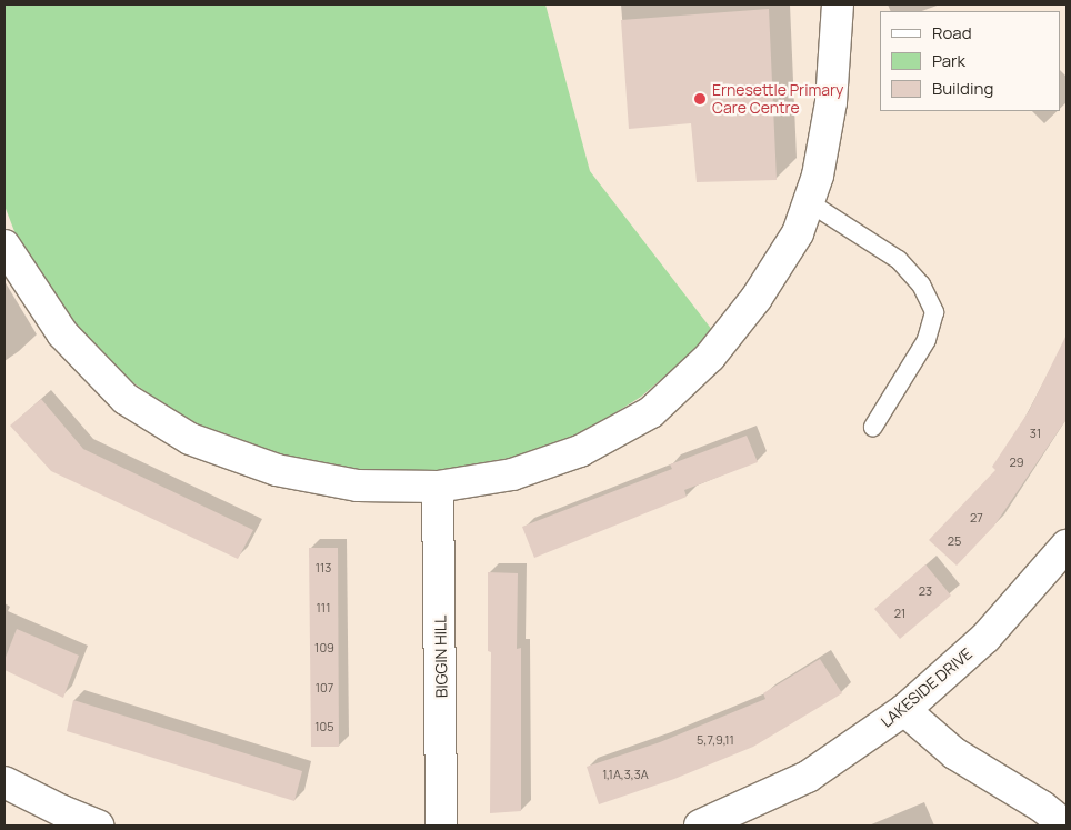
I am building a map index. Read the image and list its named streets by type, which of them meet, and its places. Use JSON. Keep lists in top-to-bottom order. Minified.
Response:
{"streets":{"street":["BIGGIN HILL","LAKESIDE DRIVE"]},"places":["Ernesettle Primary Care Centre"],"house_numbers":["31","29","27","25","113","23","111","21","109","107","105","5,7,9,11","1,1A,3,3A"],"legend":["Road","Park","Building"]}
